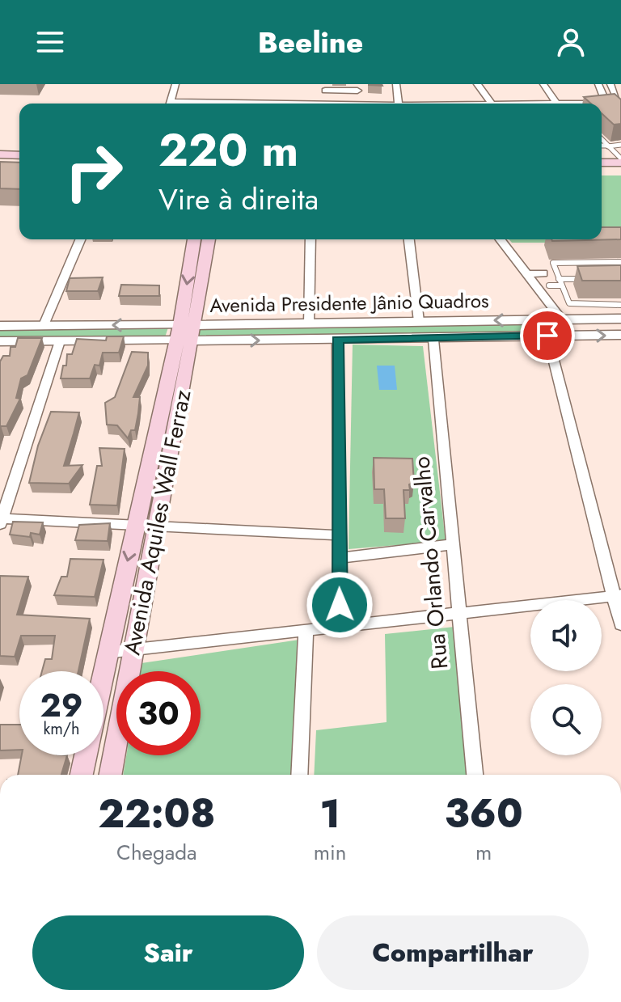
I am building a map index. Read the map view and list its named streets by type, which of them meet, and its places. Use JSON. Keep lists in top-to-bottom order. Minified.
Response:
{"streets":{"main road":["Avenida Aquiles Wall Ferraz"],"street":["Avenida Presidente Jânio Quadros","Rua Orlando Carvalho"]},"crossings":[["Avenida Presidente Jânio Quadros","Avenida Aquiles Wall Ferraz"],["Avenida Presidente Jânio Quadros","Rua Orlando Carvalho"]],"page":{"header":"Beeline","turn":["220 m","Vire à direita"],"speed":"29 km/h","limit":"30","eta":["22:08","Chegada","1","min","360","m"],"buttons":["Sair","Compartilhar"]}}
